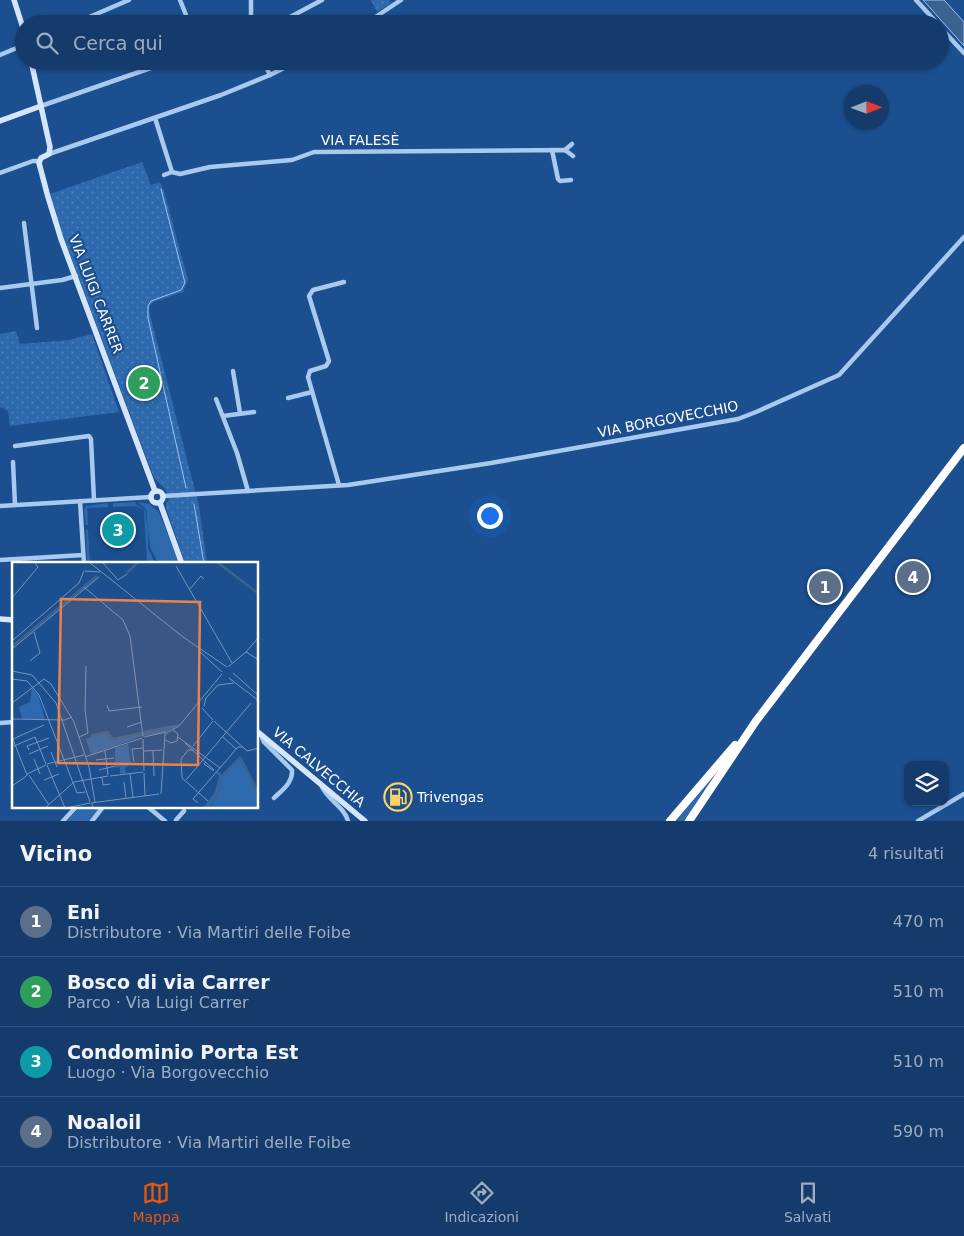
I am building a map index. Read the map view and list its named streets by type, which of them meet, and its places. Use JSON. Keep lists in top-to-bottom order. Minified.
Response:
{"streets":{"street":["VIA FALESÈ","VIA LUIGI CARRER","VIA BORGOVECCHIO","VIA CALVECCHIA"]},"crossings":[["VIA LUIGI CARRER","VIA BORGOVECCHIO"]],"places":{"fuel station":["Trivengas"]},"north":"right","page":{"search":"Cerca qui","pins":["2","3","4","1"],"heading":["Vicino","4 risultati"],"list":[{"mark":"1","name":"Eni","note":"Distributore · Via Martiri delle Foibe","value":"470 m"},{"mark":"2","name":"Bosco di via Carrer","note":"Parco · Via Luigi Carrer","value":"510 m"},{"mark":"3","name":"Condominio Porta Est","note":"Luogo · Via Borgovecchio","value":"510 m"},{"mark":"4","name":"Noaloil","note":"Distributore · Via Martiri delle Foibe","value":"590 m"}],"nav":["Mappa","Indicazioni","Salvati"]}}
